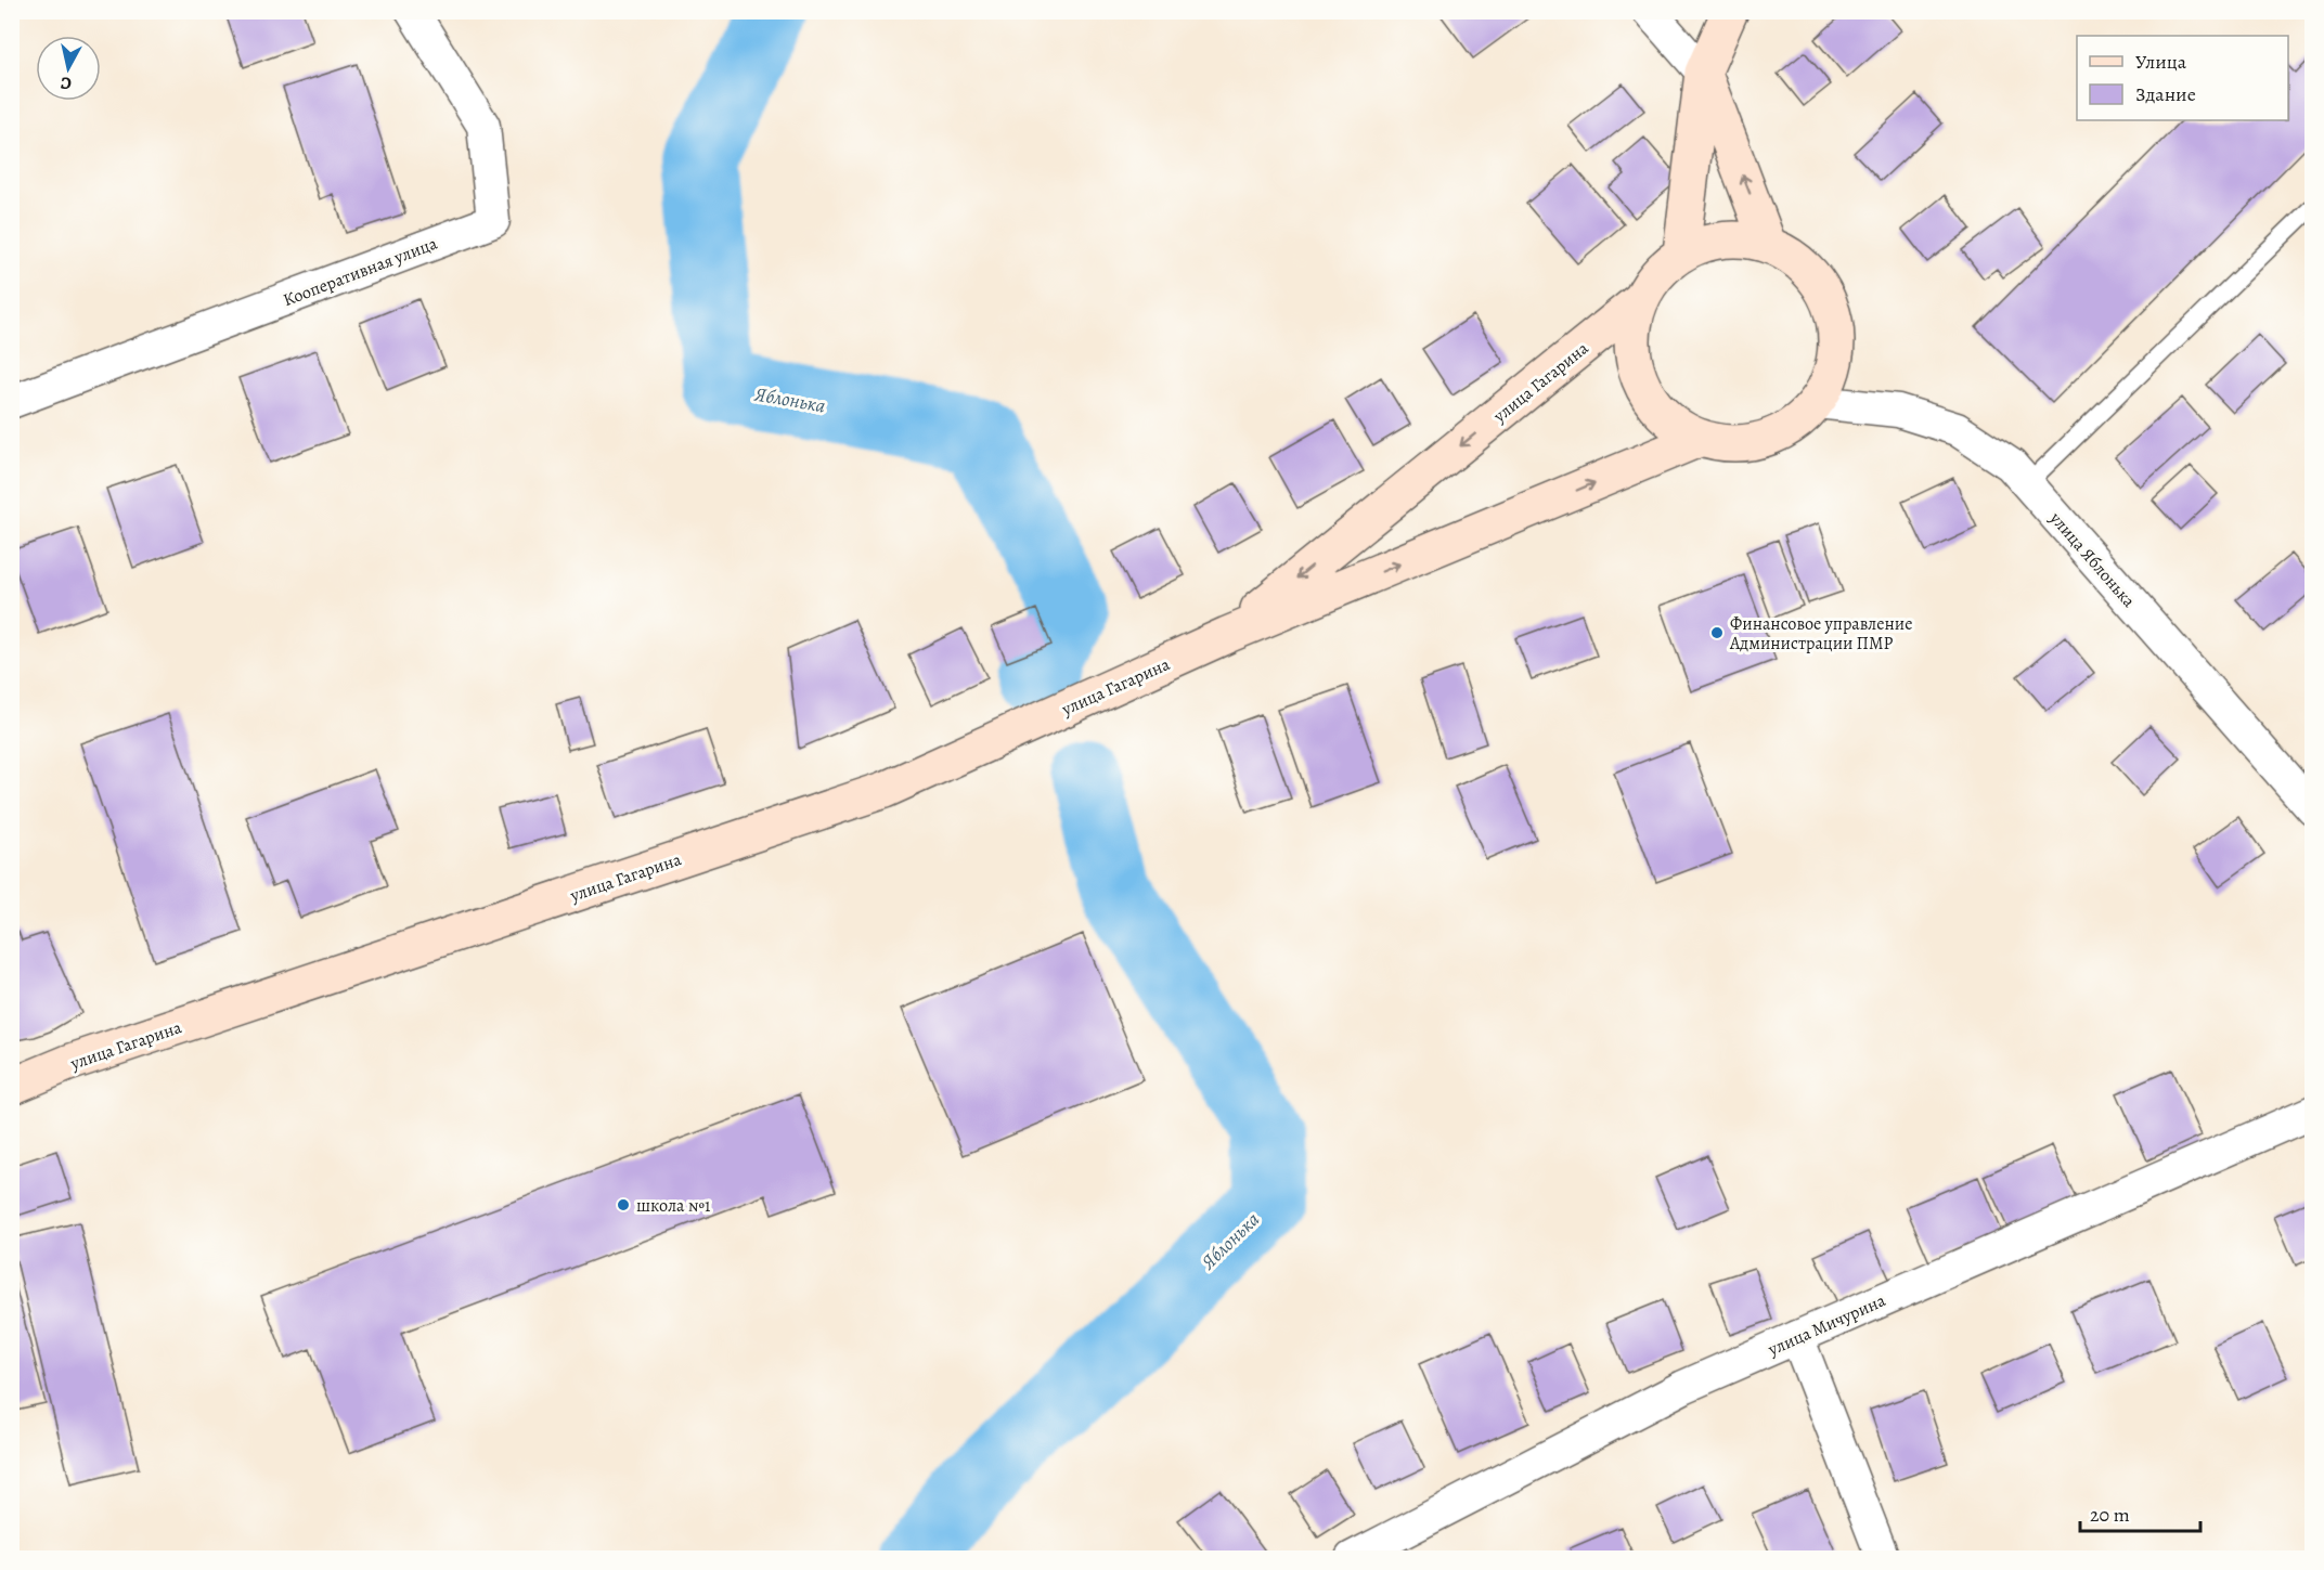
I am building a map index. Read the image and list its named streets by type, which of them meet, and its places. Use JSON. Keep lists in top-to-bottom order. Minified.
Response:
{"streets":{"street":["Кооперативная улица","улица Гагарина","улица Яблонька","улица Мичурина"]},"crossings":[["улица Гагарина","улица Яблонька"]],"water":["Яблонька"],"places":["Финансовое управление Администрации ПМР","школа №1"],"legend":["Улица","Здание"],"scale_bar":"20 m","north":"bottom"}
